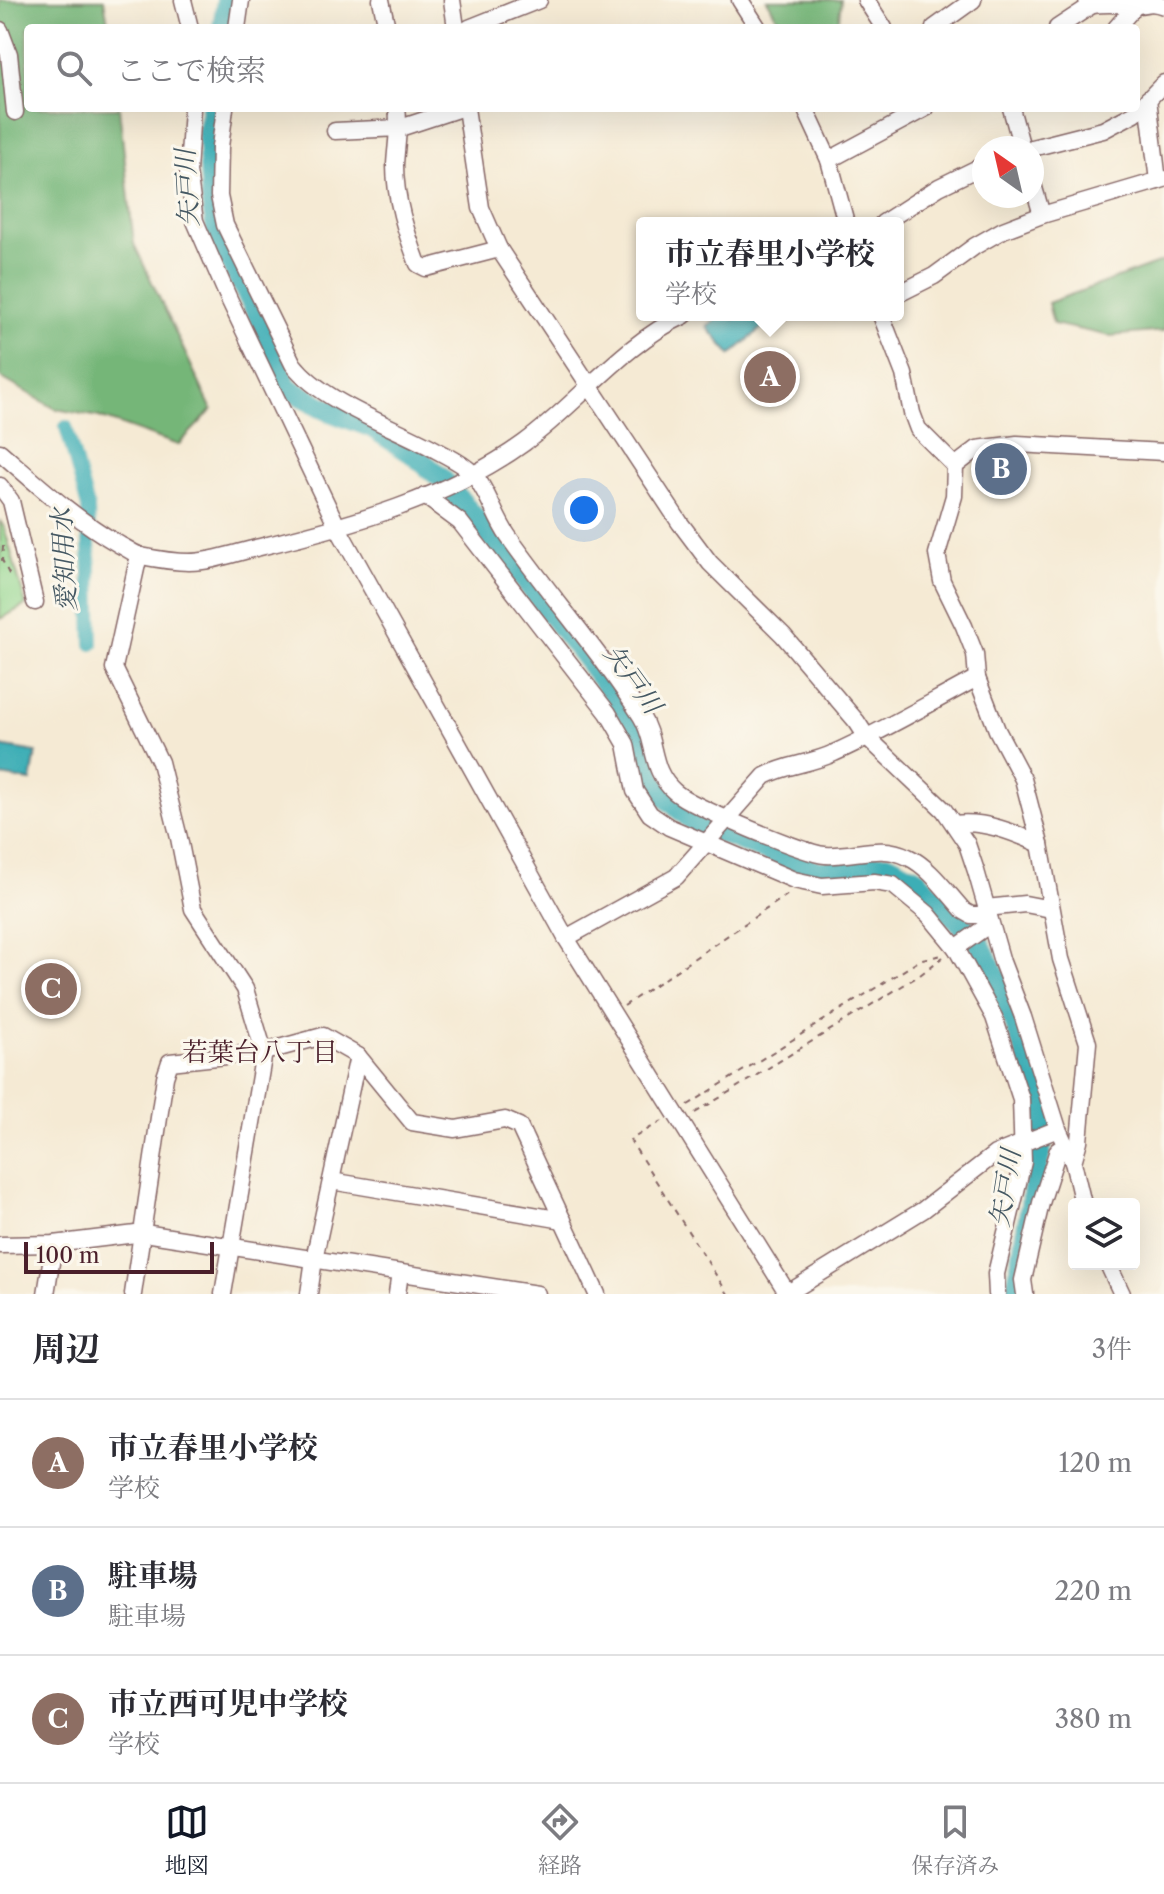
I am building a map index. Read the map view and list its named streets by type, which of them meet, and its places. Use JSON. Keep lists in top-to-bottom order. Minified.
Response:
{"districts":["若葉台八丁目"],"water":["矢戸川","愛知用水"],"scale_bar":"100 m","north":"top left","page":{"search":"ここで検索","popup":["市立春里小学校","学校"],"pins":["A","B","C"],"scale":"100 m","heading":["周辺","3件"],"list":[{"mark":"A","name":"市立春里小学校","note":"学校","value":"120 m"},{"mark":"B","name":"駐車場","note":"駐車場","value":"220 m"},{"mark":"C","name":"市立西可児中学校","note":"学校","value":"380 m"}],"nav":["地図","経路","保存済み"]}}
